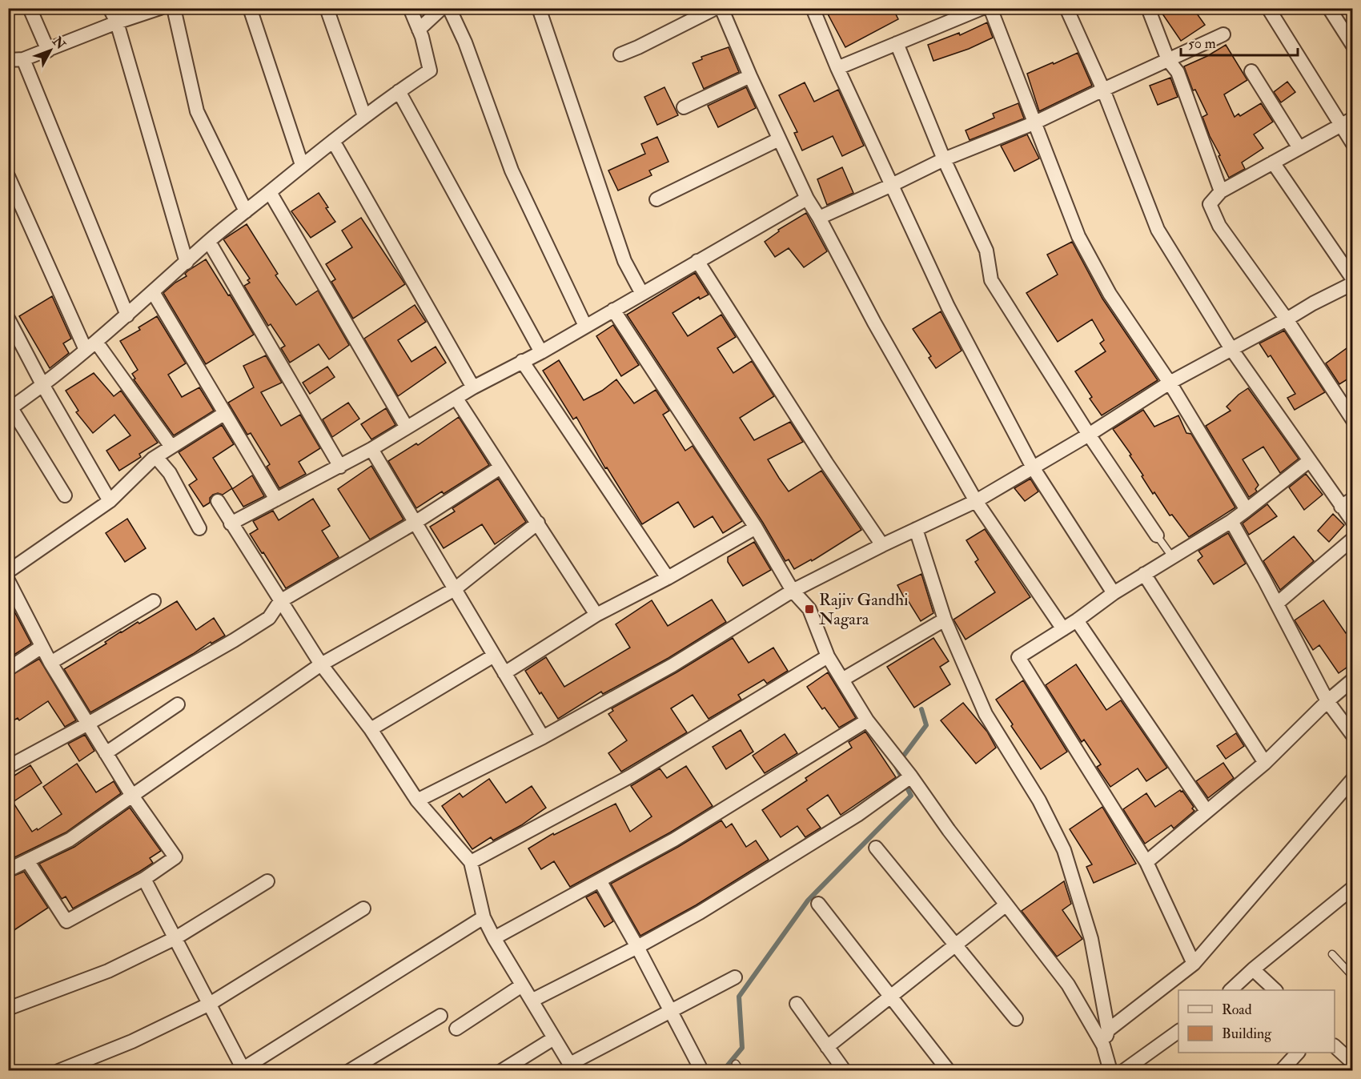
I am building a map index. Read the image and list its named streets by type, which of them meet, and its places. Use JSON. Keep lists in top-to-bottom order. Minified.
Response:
{"places":{"transit":["Rajiv Gandhi Nagara"]},"legend":["Road","Building"],"scale_bar":"50 m","north":"top right"}
